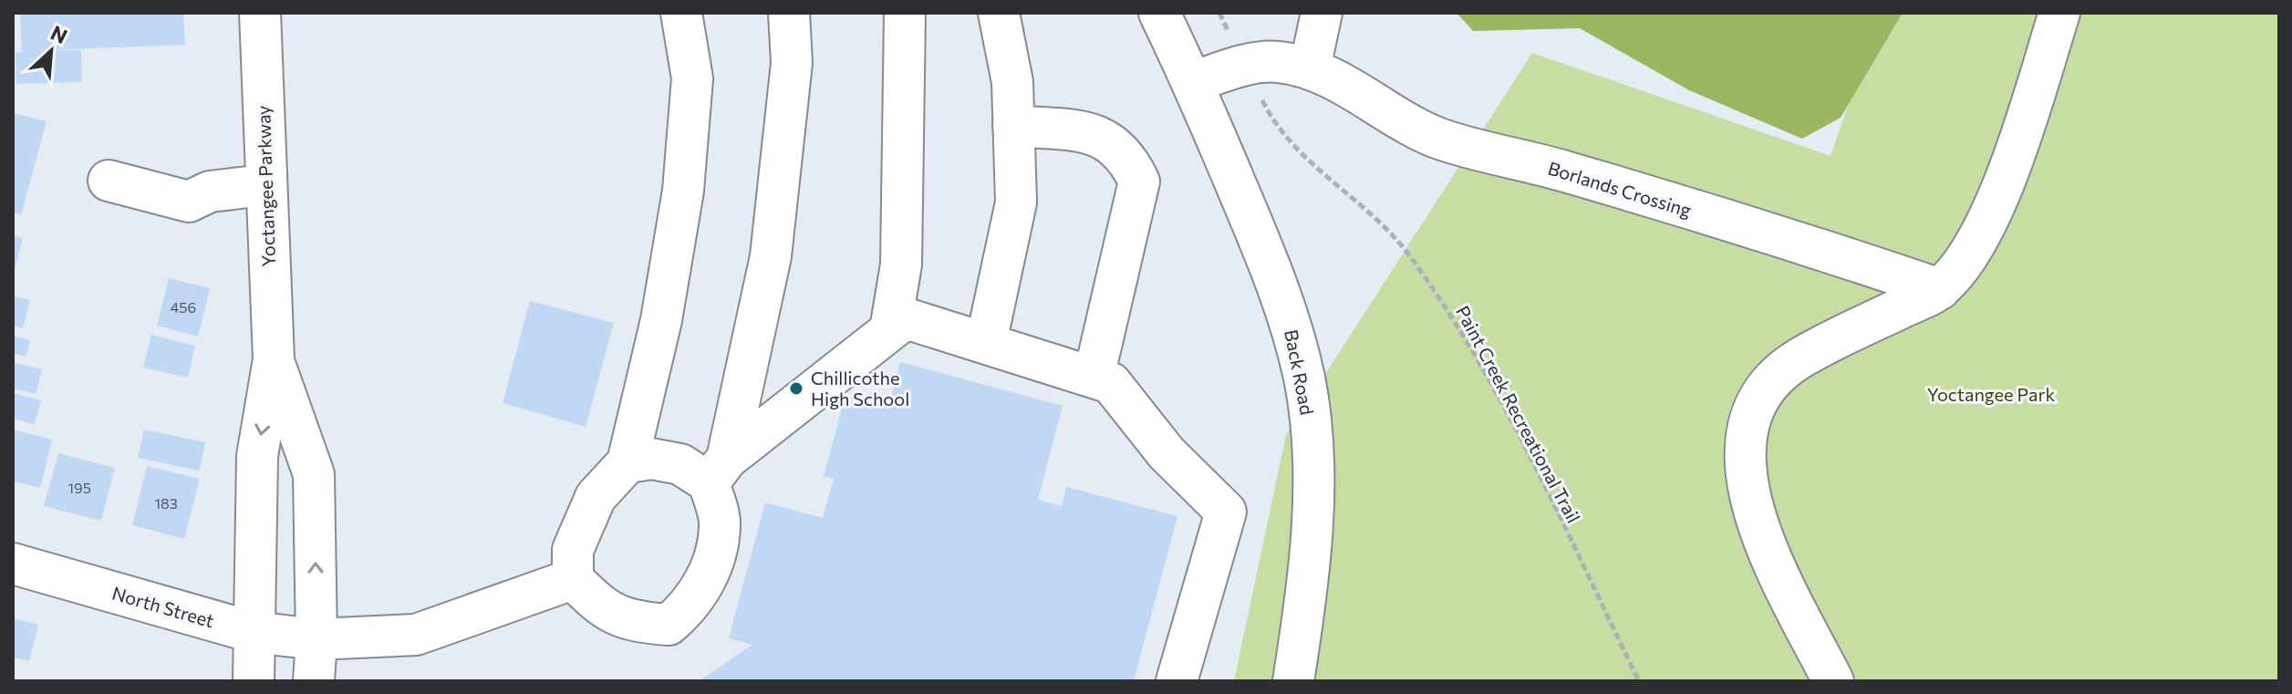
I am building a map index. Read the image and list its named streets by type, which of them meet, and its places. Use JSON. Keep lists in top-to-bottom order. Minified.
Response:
{"streets":{"street":["Yoctangee Parkway","Borlands Crossing","Back Road","North Street"],"path":["Paint Creek Recreational Trail"]},"crossings":[["Yoctangee Parkway","North Street"],["Borlands Crossing","Back Road"]],"parks":["Yoctangee Park"],"places":["Chillicothe High School"],"house_numbers":["456","195","183"],"north":"top right"}
